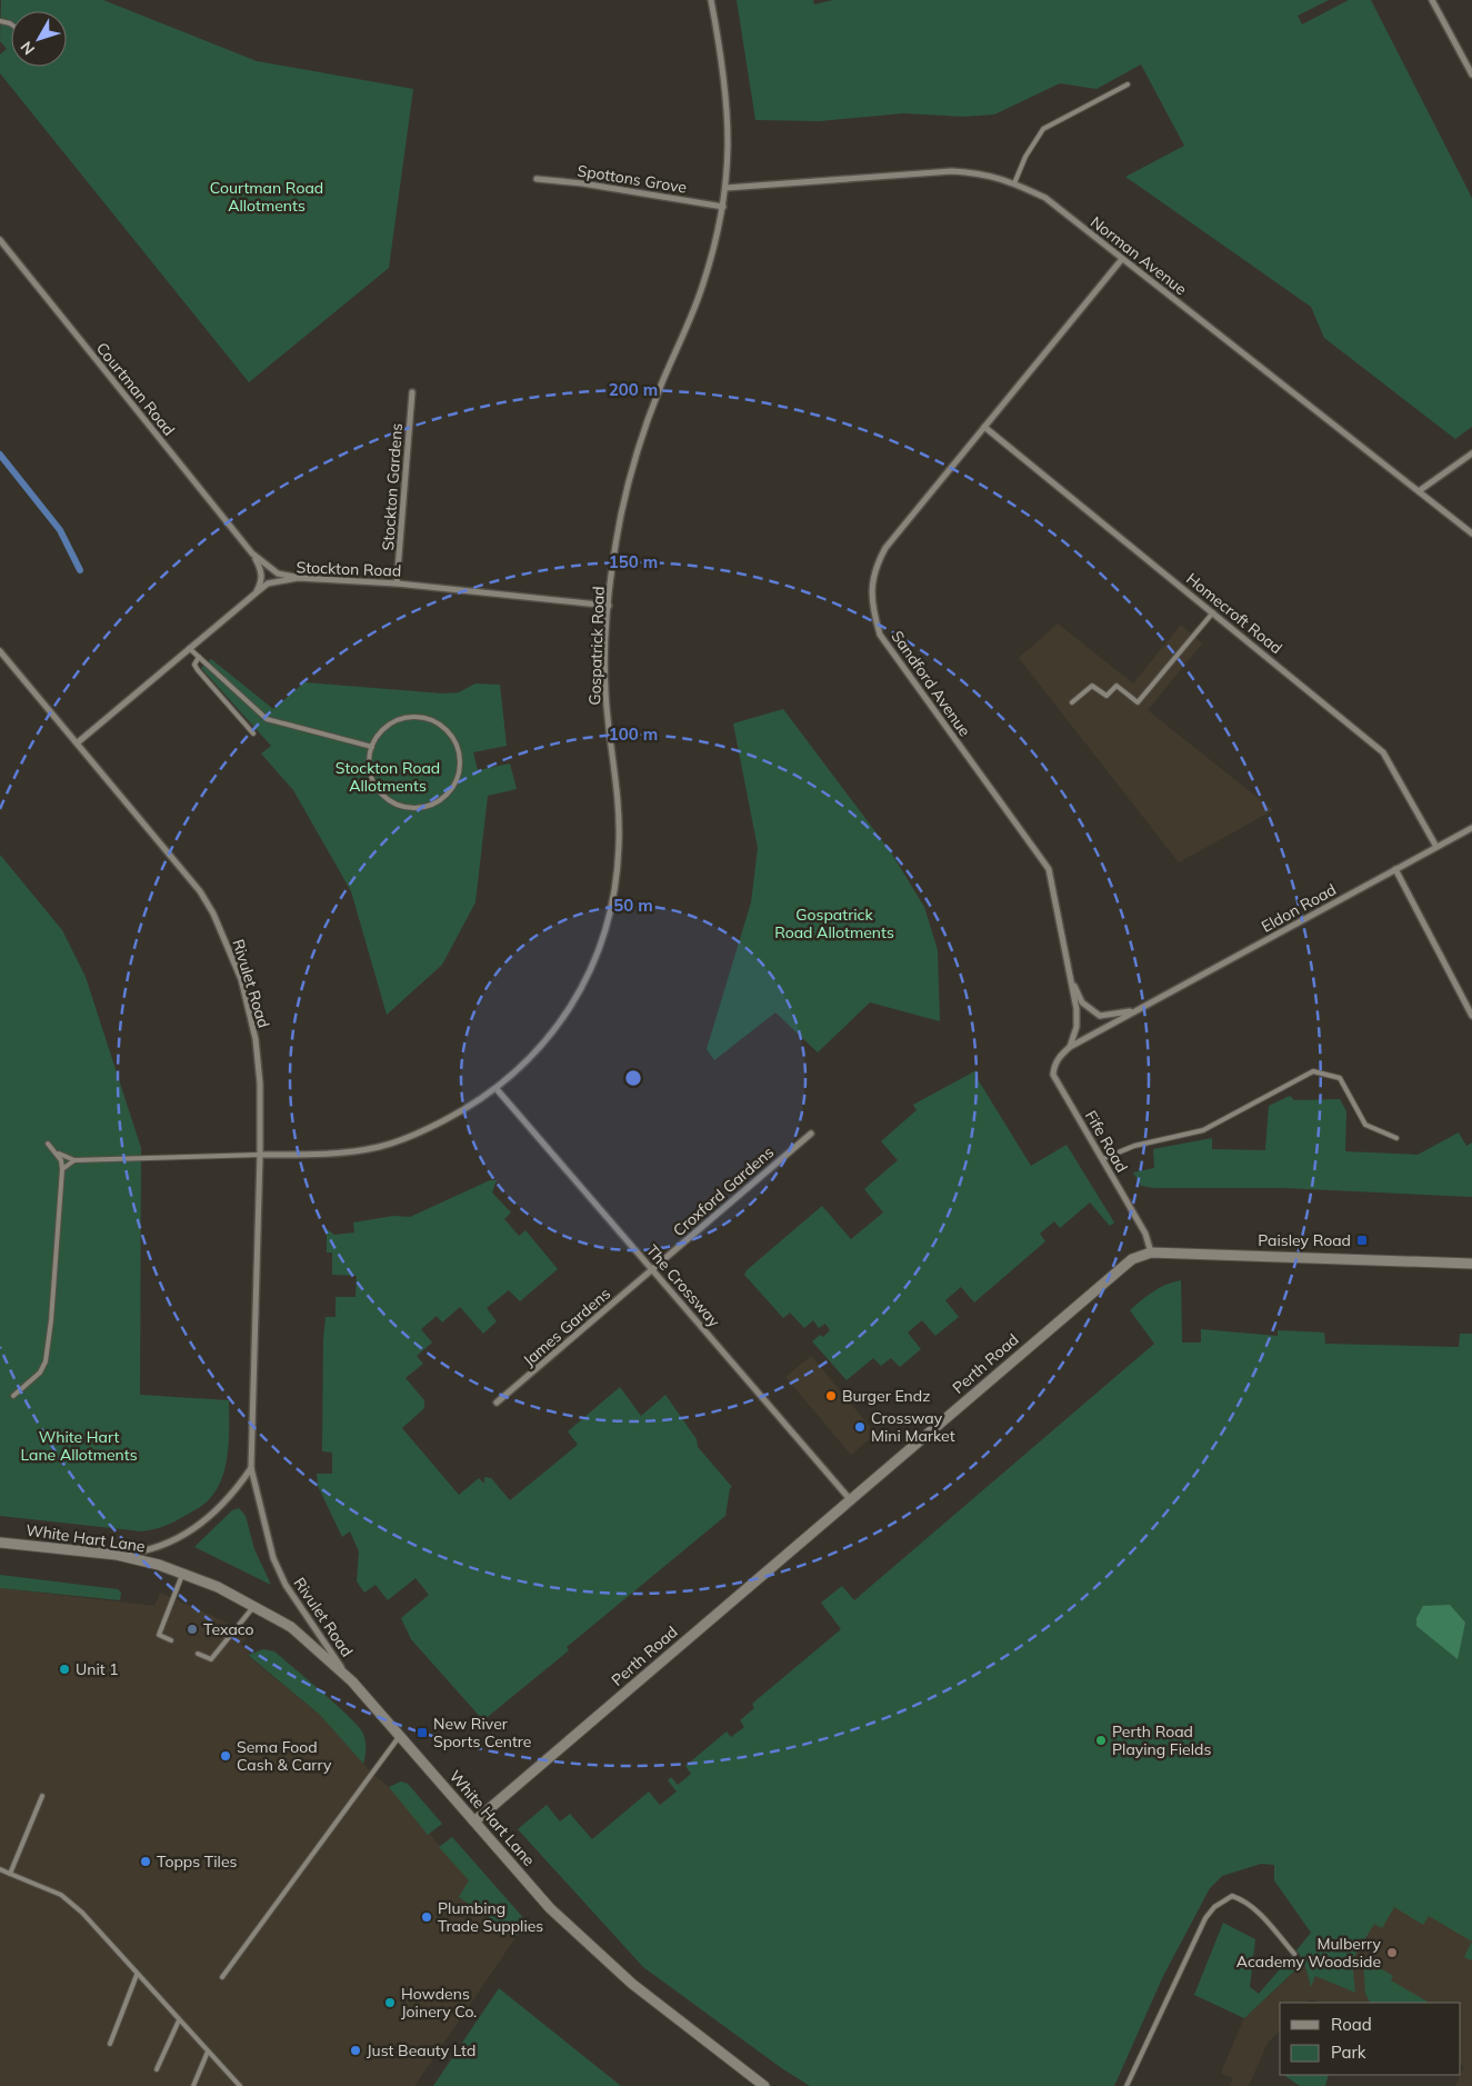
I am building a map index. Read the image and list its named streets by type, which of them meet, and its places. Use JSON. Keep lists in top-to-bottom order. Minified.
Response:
{"streets":{"street":["Spottons Grove","Norman Avenue","Courtman Road","Stockton Gardens","Stockton Road","Homecroft Road","Gospatrick Road","Sandford Avenue","Eldon Road","Rivulet Road","Fife Road","Croxford Gardens","The Crossway","James Gardens","Perth Road","White Hart Lane"]},"crossings":[["Spottons Grove","Gospatrick Road"],["Norman Avenue","Gospatrick Road"],["Norman Avenue","Sandford Avenue"],["Courtman Road","Stockton Road"],["Stockton Gardens","Stockton Road"],["Stockton Road","Gospatrick Road"],["Stockton Road","Rivulet Road"],["Homecroft Road","Sandford Avenue"],["Homecroft Road","Eldon Road"],["Gospatrick Road","Rivulet Road"],["Gospatrick Road","The Crossway"],["Sandford Avenue","Eldon Road"],["Sandford Avenue","Fife Road"],["Eldon Road","Fife Road"],["Rivulet Road","White Hart Lane"],["Fife Road","Perth Road"],["Croxford Gardens","The Crossway"],["Croxford Gardens","James Gardens"],["The Crossway","James Gardens"],["The Crossway","Perth Road"],["Perth Road","White Hart Lane"]],"parks":["Courtman Road Allotments","Stockton Road Allotments","Gospatrick Road Allotments","White Hart Lane Allotments"],"places":{"transit":["Paisley Road","New River Sports Centre"],"other":["Burger Endz","Crossway Mini Market","Texaco","Unit 1","Perth Road Playing Fields","Sema Food Cash & Carry","Topps Tiles","Plumbing Trade Supplies","Mulberry Academy Woodside","Howdens Joinery Co.","Just Beauty Ltd"]},"legend":["Road","Park"],"north":"bottom left","rings":["200 m","150 m","100 m","50 m"]}
